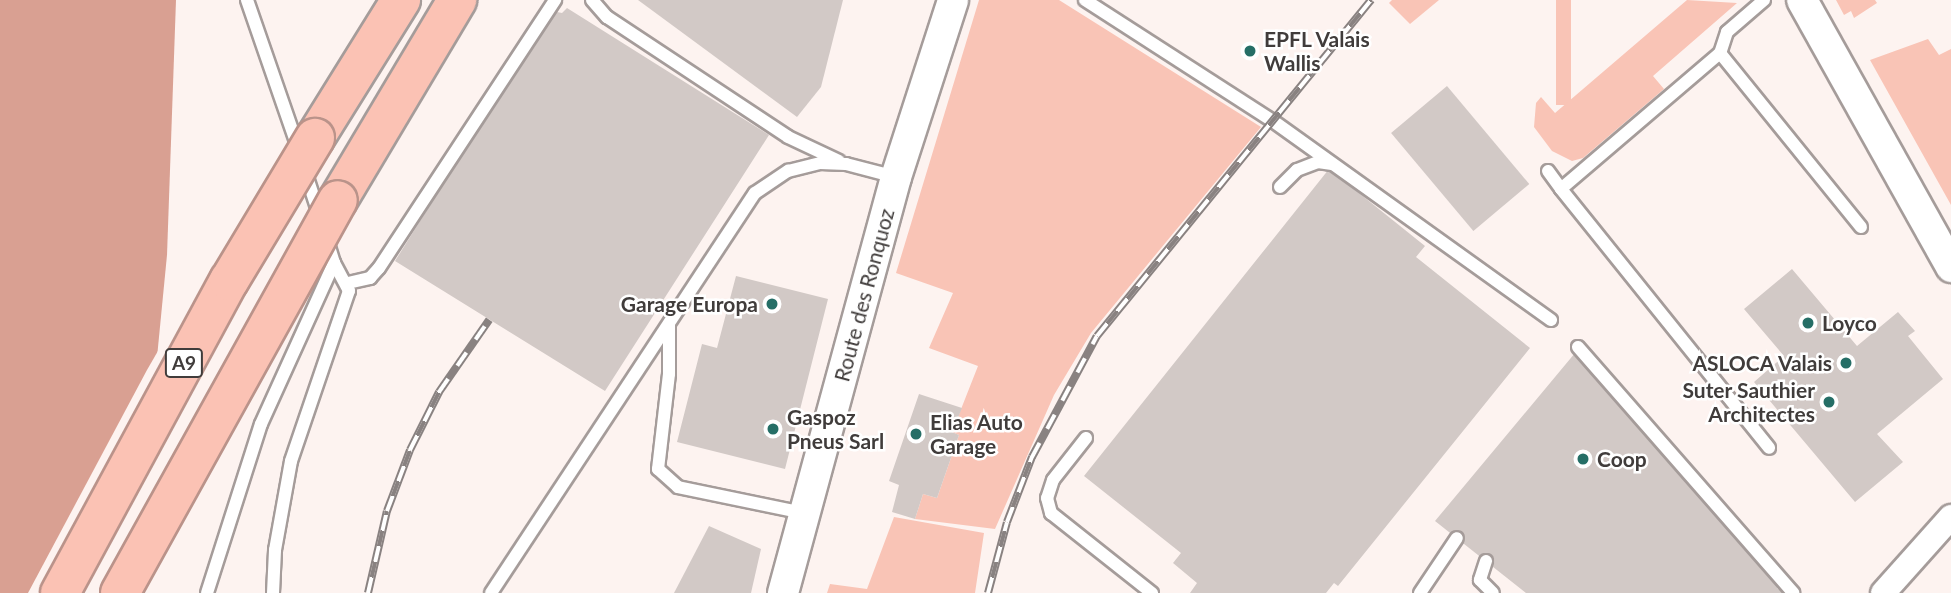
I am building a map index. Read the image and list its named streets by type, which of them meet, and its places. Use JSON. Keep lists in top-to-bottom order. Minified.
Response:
{"streets":{"highway":["A9"],"street":["Route des Ronquoz"]},"places":["EPFL Valais Wallis","Garage Europa","Loyco","ASLOCA Valais","Suter Sauthier Architectes","Gaspoz Pneus Sarl","Elias Auto Garage","Coop"]}
